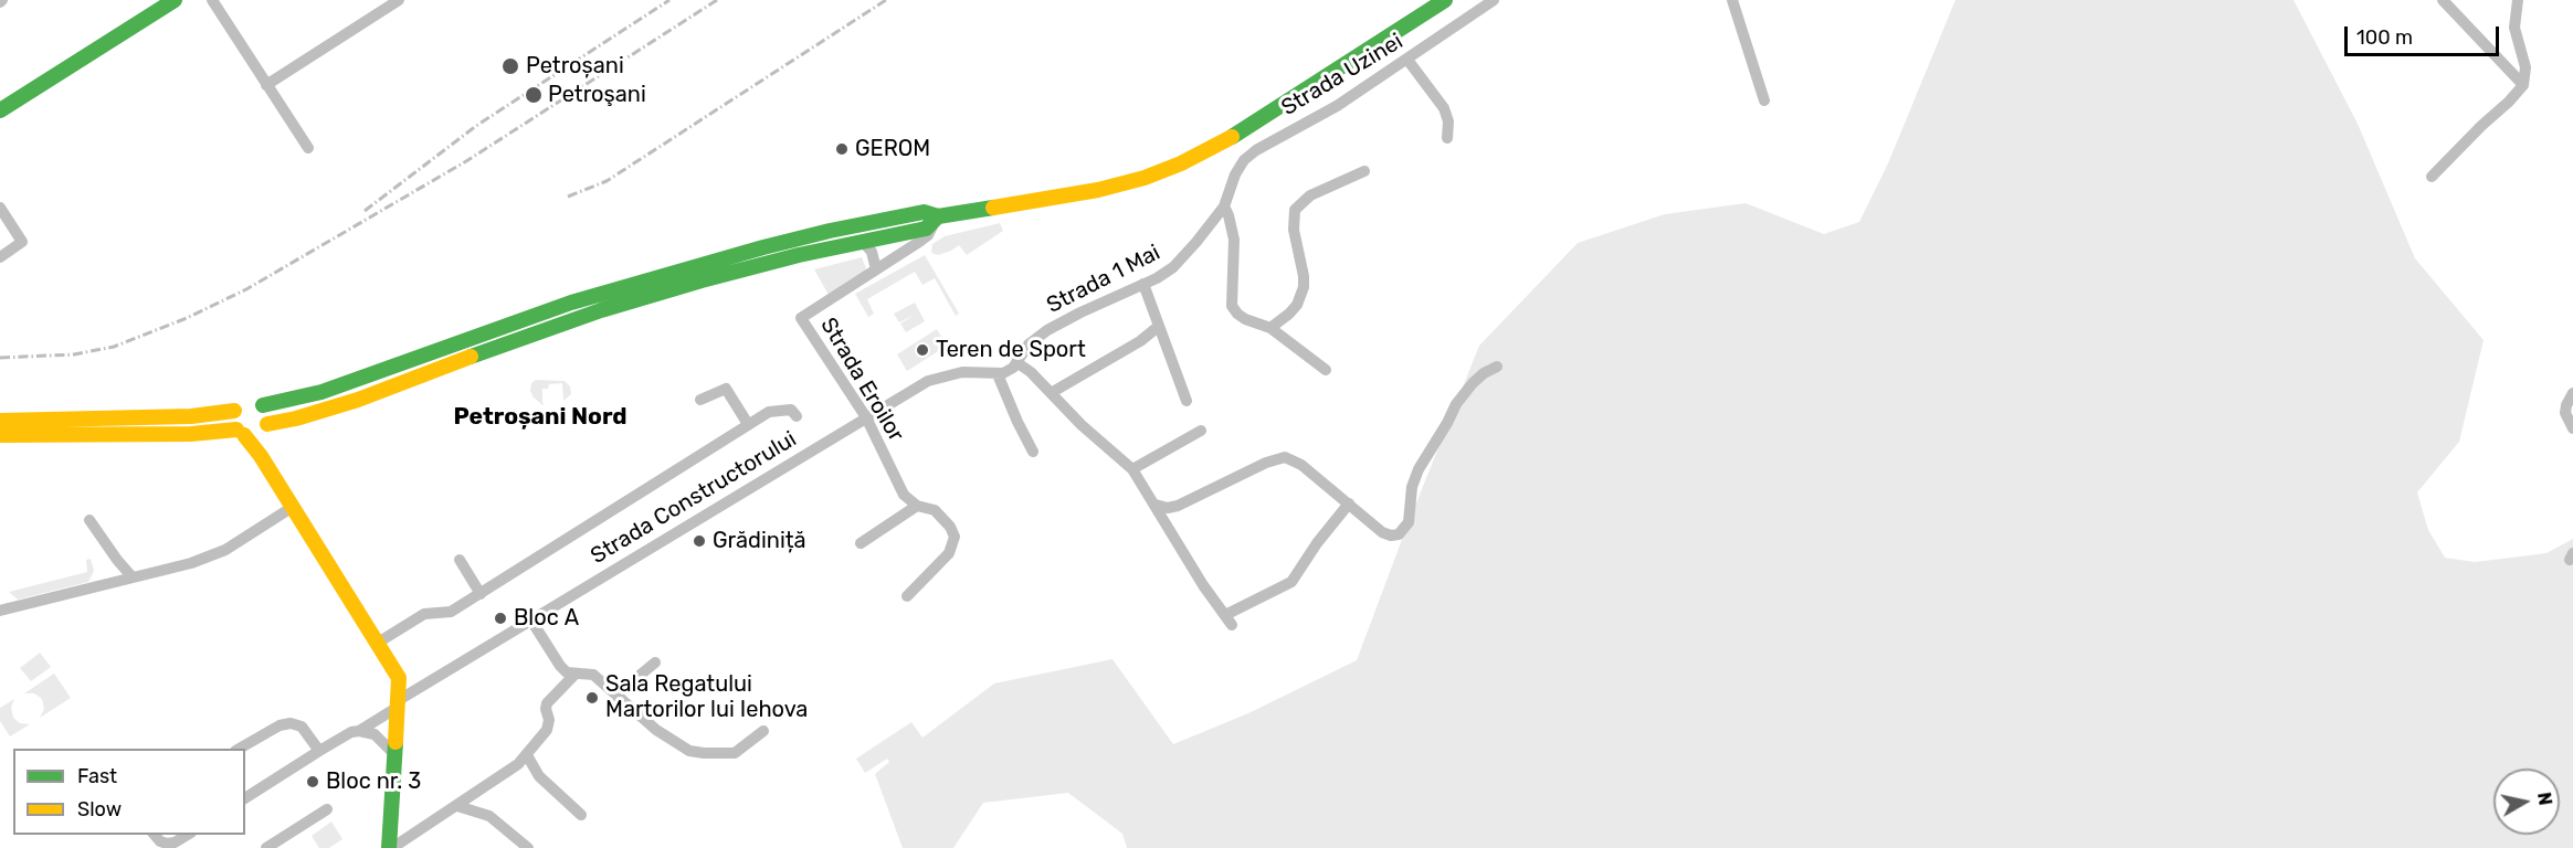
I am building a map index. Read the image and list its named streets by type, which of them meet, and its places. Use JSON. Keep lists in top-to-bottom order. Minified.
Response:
{"streets":{"street":["Strada Uzinei","Strada 1 Mai","Strada Eroilor","Strada Constructorului"]},"crossings":[["Strada Uzinei","Strada 1 Mai"],["Strada Eroilor","Strada Constructorului"]],"districts":["Petroșani Nord"],"places":["Petroșani","Petroşani","GEROM","Teren de Sport","Grădiniță","Bloc A","Sala Regatului Martorilor lui Iehova","Bloc nr. 3"],"legend":["Fast","Slow"],"scale_bar":"100 m","north":"right"}
